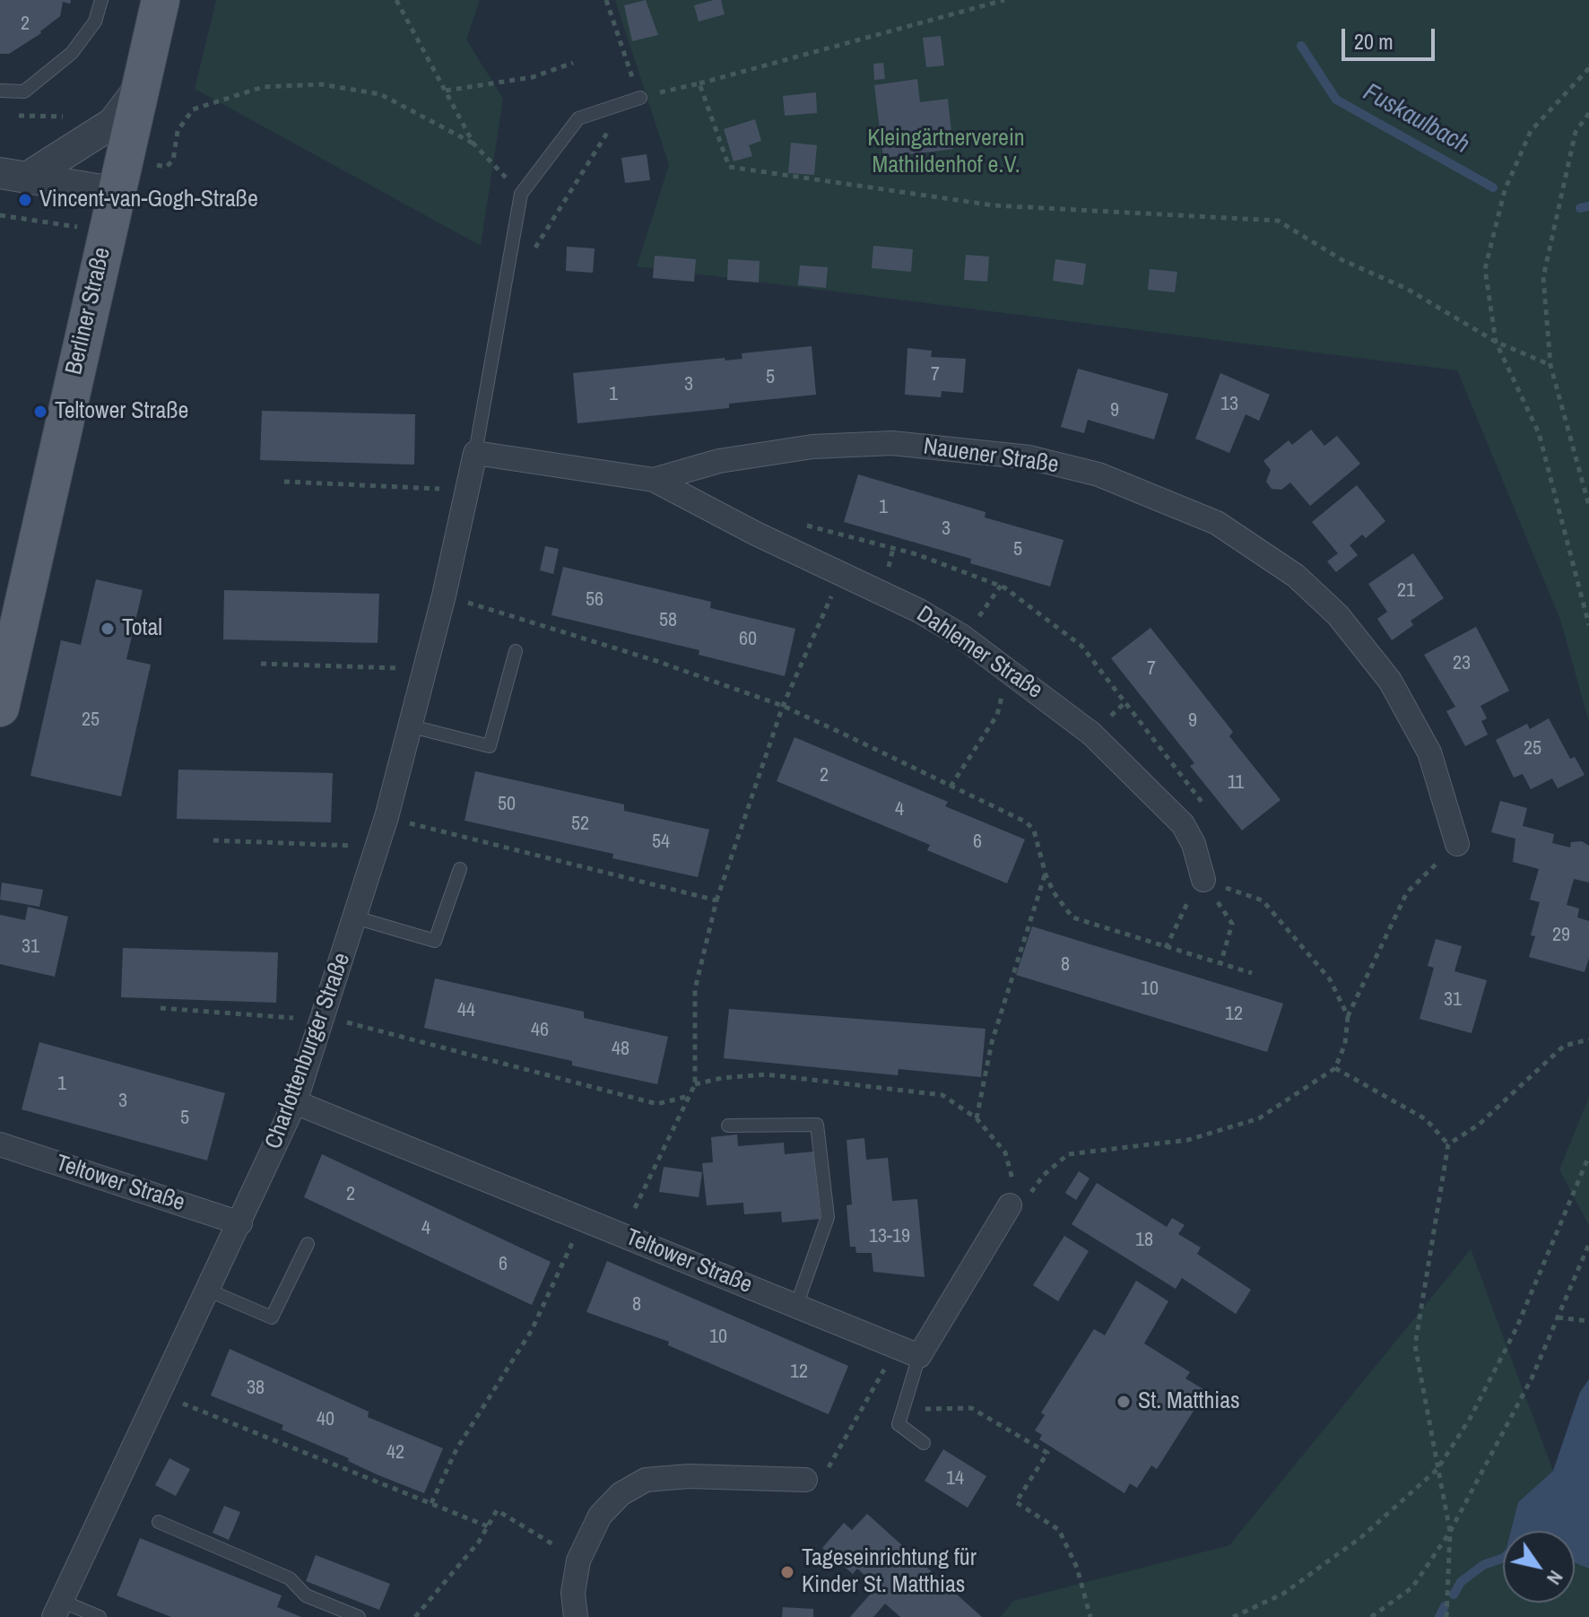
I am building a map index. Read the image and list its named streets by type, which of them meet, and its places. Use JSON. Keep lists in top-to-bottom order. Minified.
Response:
{"streets":{"main road":["Berliner Straße"],"street":["Nauener Straße","Dahlemer Straße","Charlottenburger Straße","Teltower Straße"]},"crossings":[["Nauener Straße","Dahlemer Straße"],["Nauener Straße","Charlottenburger Straße"],["Charlottenburger Straße","Teltower Straße"]],"water":["Fuskaulbach"],"parks":["Kleingärtnerverein Mathildenhof e.V."],"places":["Vincent-van-Gogh-Straße","Teltower Straße","Total","St. Matthias","Tageseinrichtung für Kinder St. Matthias"],"house_numbers":["2","7","5","3","1","13","9","1","3","5","21","56","58","60","23","7","25","9","25","2","11","50","4","52","54","6","29","31","8","10","31","44","12","46","48","1","3","5","2","4","13-19","18","6","8","10","12","38","40","42","14"],"scale_bar":"20 m","north":"bottom right"}
